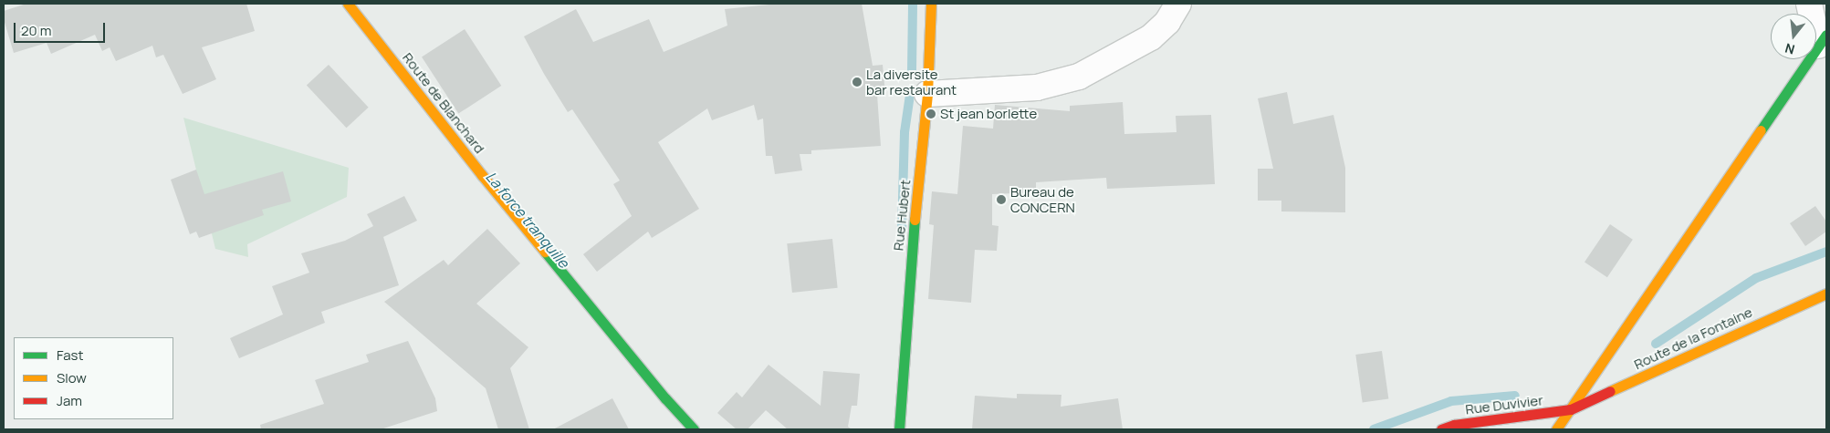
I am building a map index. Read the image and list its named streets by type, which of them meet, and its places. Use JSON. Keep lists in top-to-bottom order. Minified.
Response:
{"streets":{"street":["Route de Blanchard","Rue Hubert","Route de la Fontaine","Rue Duvivier"]},"crossings":[["Route de la Fontaine","Rue Duvivier"]],"water":["La force tranquille"],"places":["La diversite bar restaurant","St jean borlette","Bureau de CONCERN"],"legend":["Fast","Slow","Jam"],"scale_bar":"20 m","north":"bottom"}
